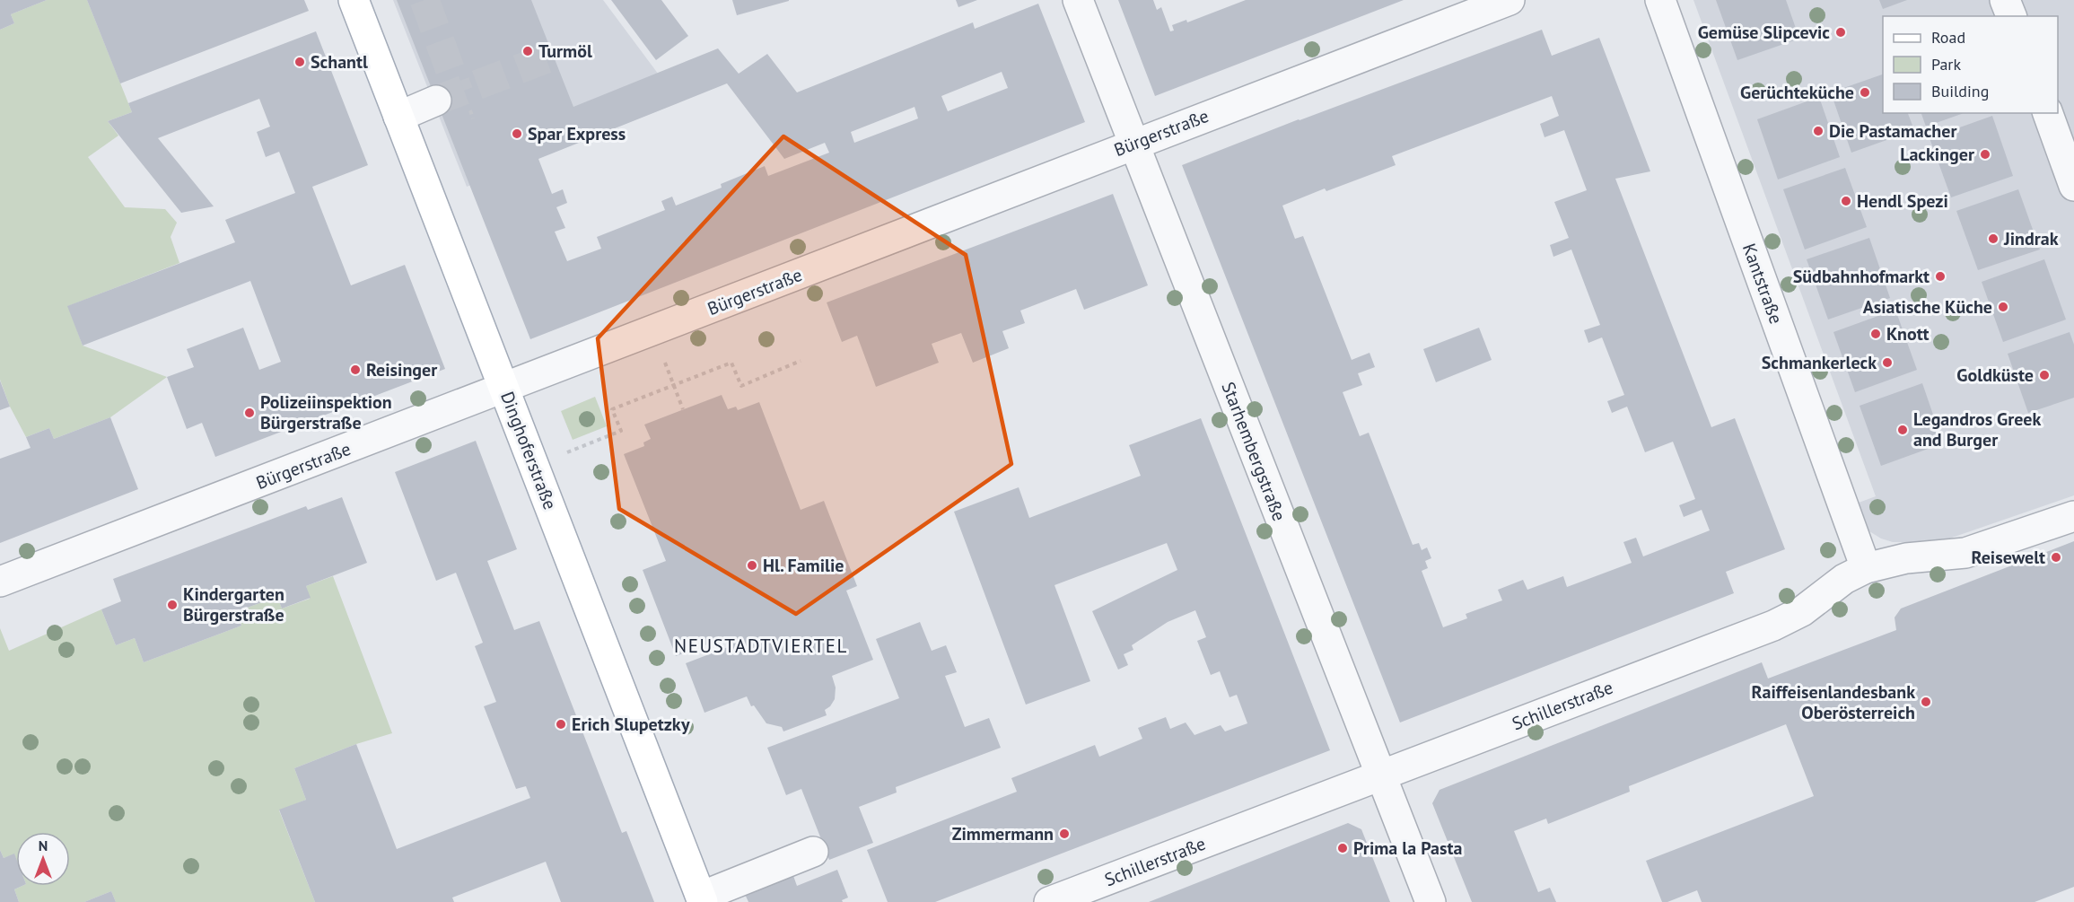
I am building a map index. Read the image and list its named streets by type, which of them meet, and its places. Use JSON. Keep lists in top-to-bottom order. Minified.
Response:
{"streets":{"main road":["Dinghoferstraße"],"street":["Bürgerstraße","Kantstraße","Starhembergstraße","Schillerstraße"]},"crossings":[["Bürgerstraße","Dinghoferstraße"],["Bürgerstraße","Starhembergstraße"],["Kantstraße","Schillerstraße"],["Starhembergstraße","Schillerstraße"]],"districts":["NEUSTADTVIERTEL"],"places":["Gemüse Slipcevic","Turmöl","Schantl","Gerüchteküche","Die Pastamacher","Spar Express","Lackinger","Hendl Spezi","Jindrak","Südbahnhofmarkt","Asiatische Küche","Knott","Schmankerleck","Reisinger","Goldküste","Polizeiinspektion Bürgerstraße","Legandros Greek and Burger","Reisewelt","Hl. Familie","Kindergarten Bürgerstraße","Raiffeisenlandesbank Oberösterreich","Erich Slupetzky","Zimmermann","Prima la Pasta"],"legend":["Road","Park","Building"],"north":"top"}
